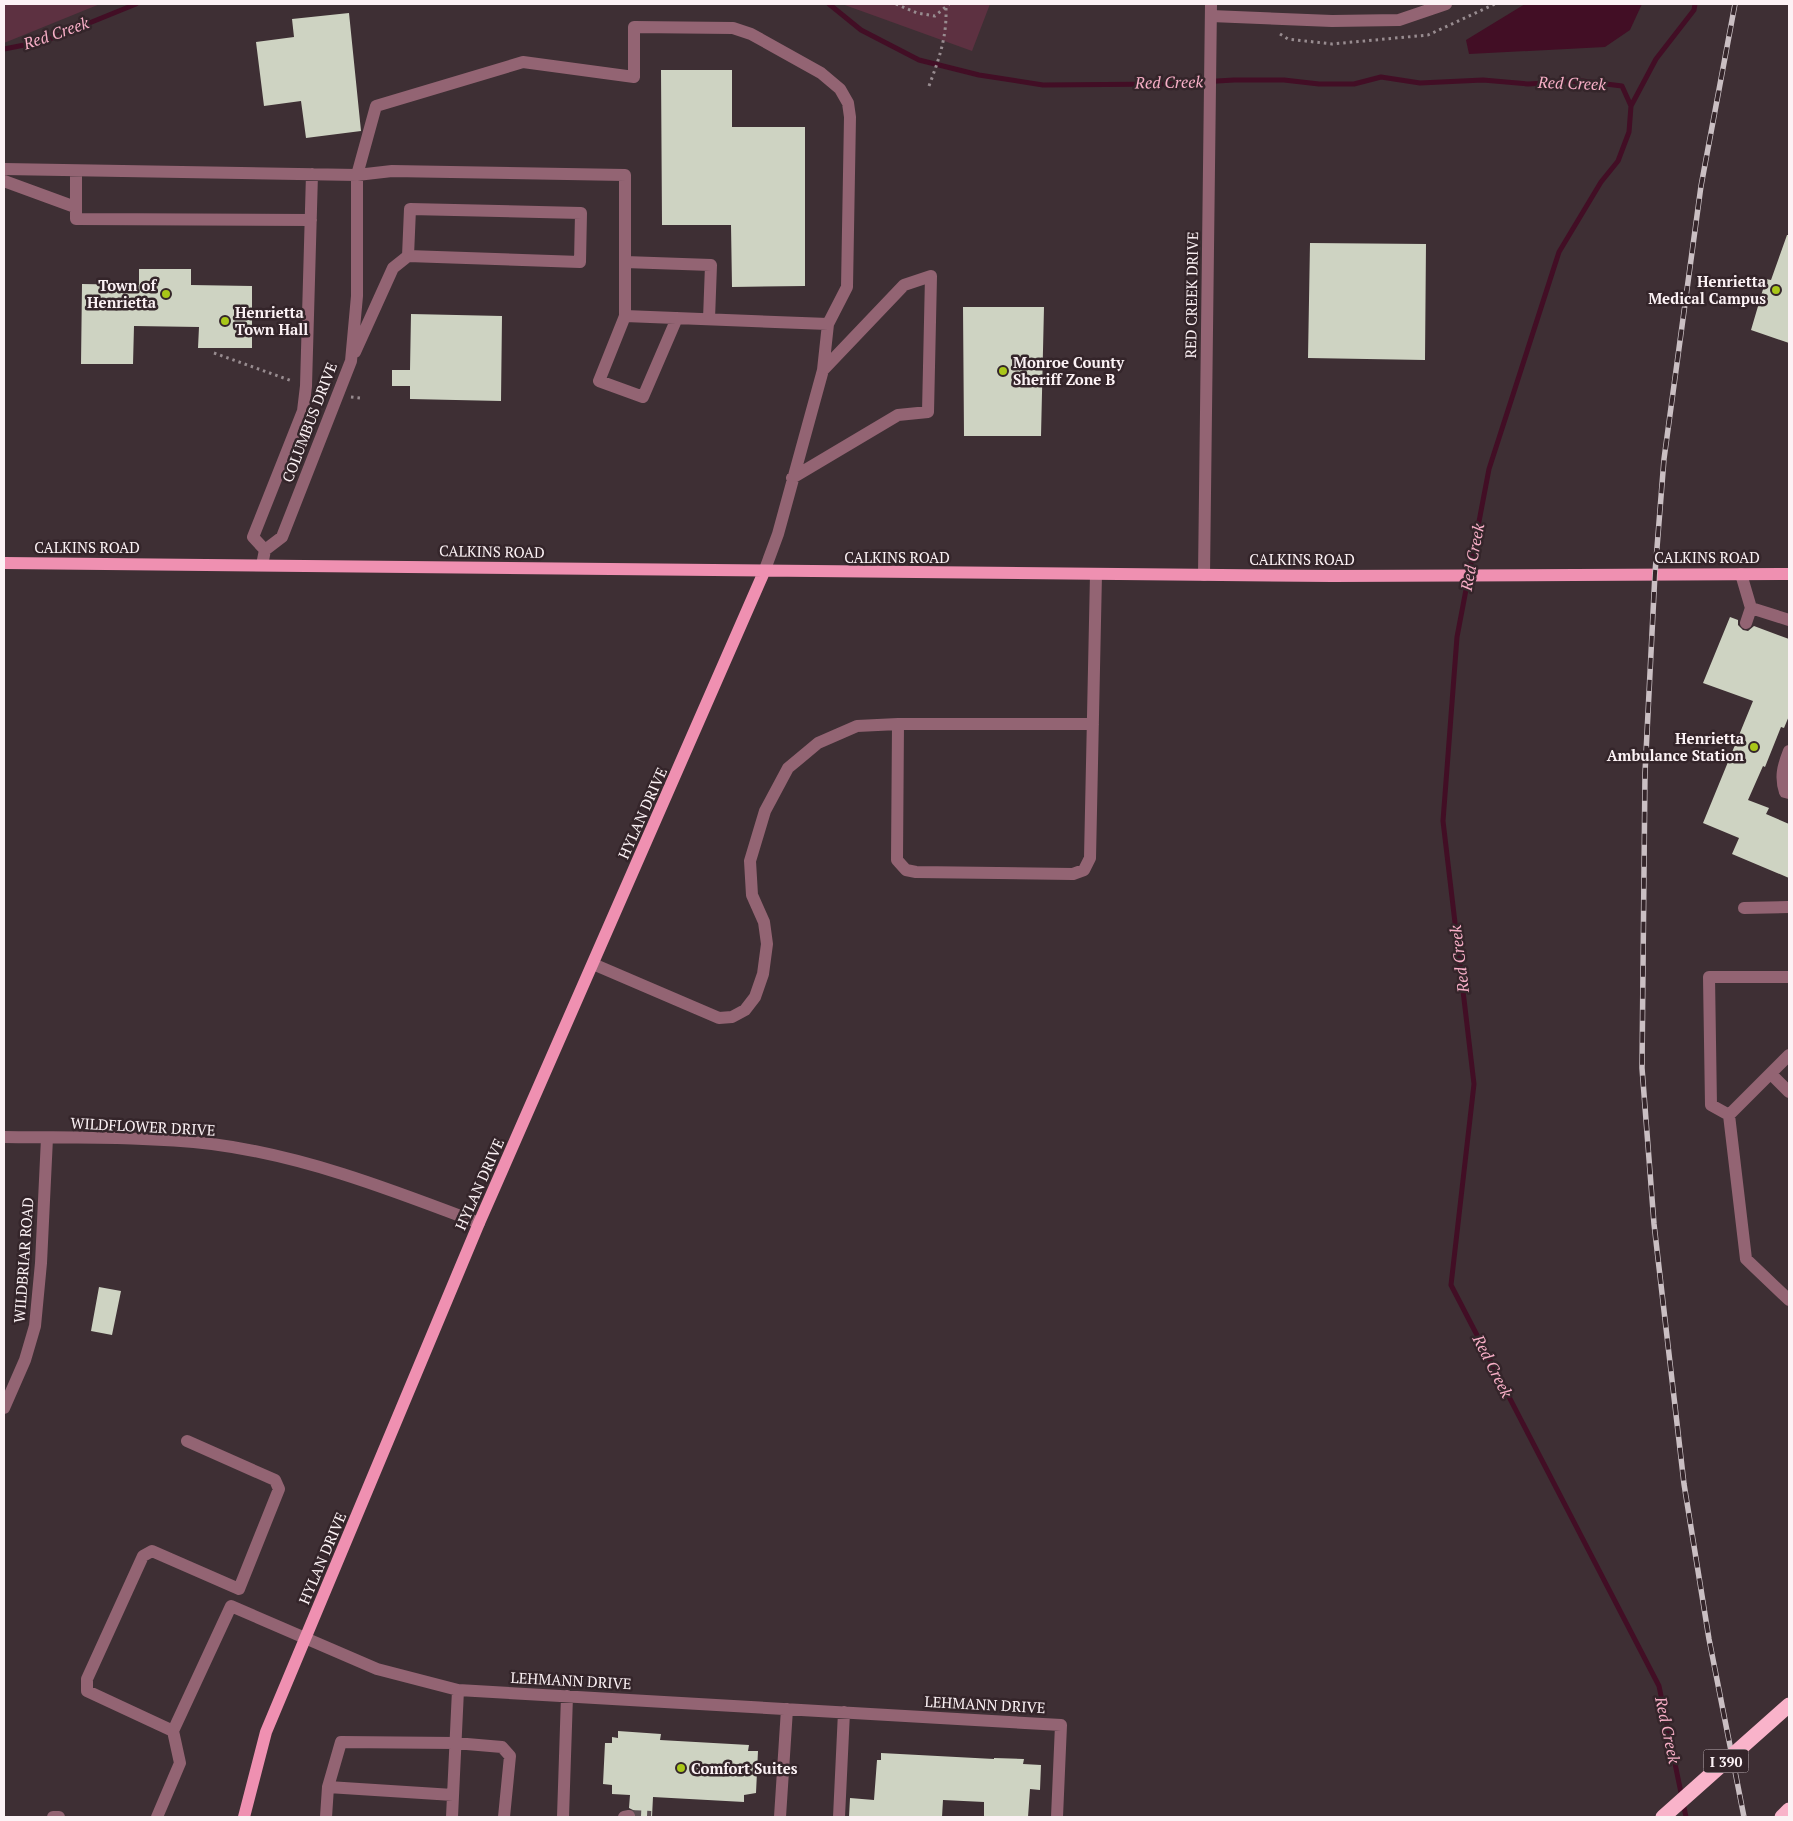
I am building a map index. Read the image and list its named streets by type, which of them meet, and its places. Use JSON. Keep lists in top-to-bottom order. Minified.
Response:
{"streets":{"highway":["I 390"],"main road":["CALKINS ROAD","HYLAN DRIVE"],"street":["RED CREEK DRIVE","COLUMBUS DRIVE","WILDFLOWER DRIVE","WILDBRIAR ROAD","LEHMANN DRIVE"]},"crossings":[["RED CREEK DRIVE","CALKINS ROAD"],["CALKINS ROAD","HYLAN DRIVE"],["HYLAN DRIVE","WILDFLOWER DRIVE"],["HYLAN DRIVE","LEHMANN DRIVE"],["WILDFLOWER DRIVE","WILDBRIAR ROAD"]],"water":["Red Creek"],"places":["Henrietta Medical Campus","Town of Henrietta","Henrietta Town Hall","Monroe County Sheriff Zone B","Henrietta Ambulance Station","Comfort Suites"]}
